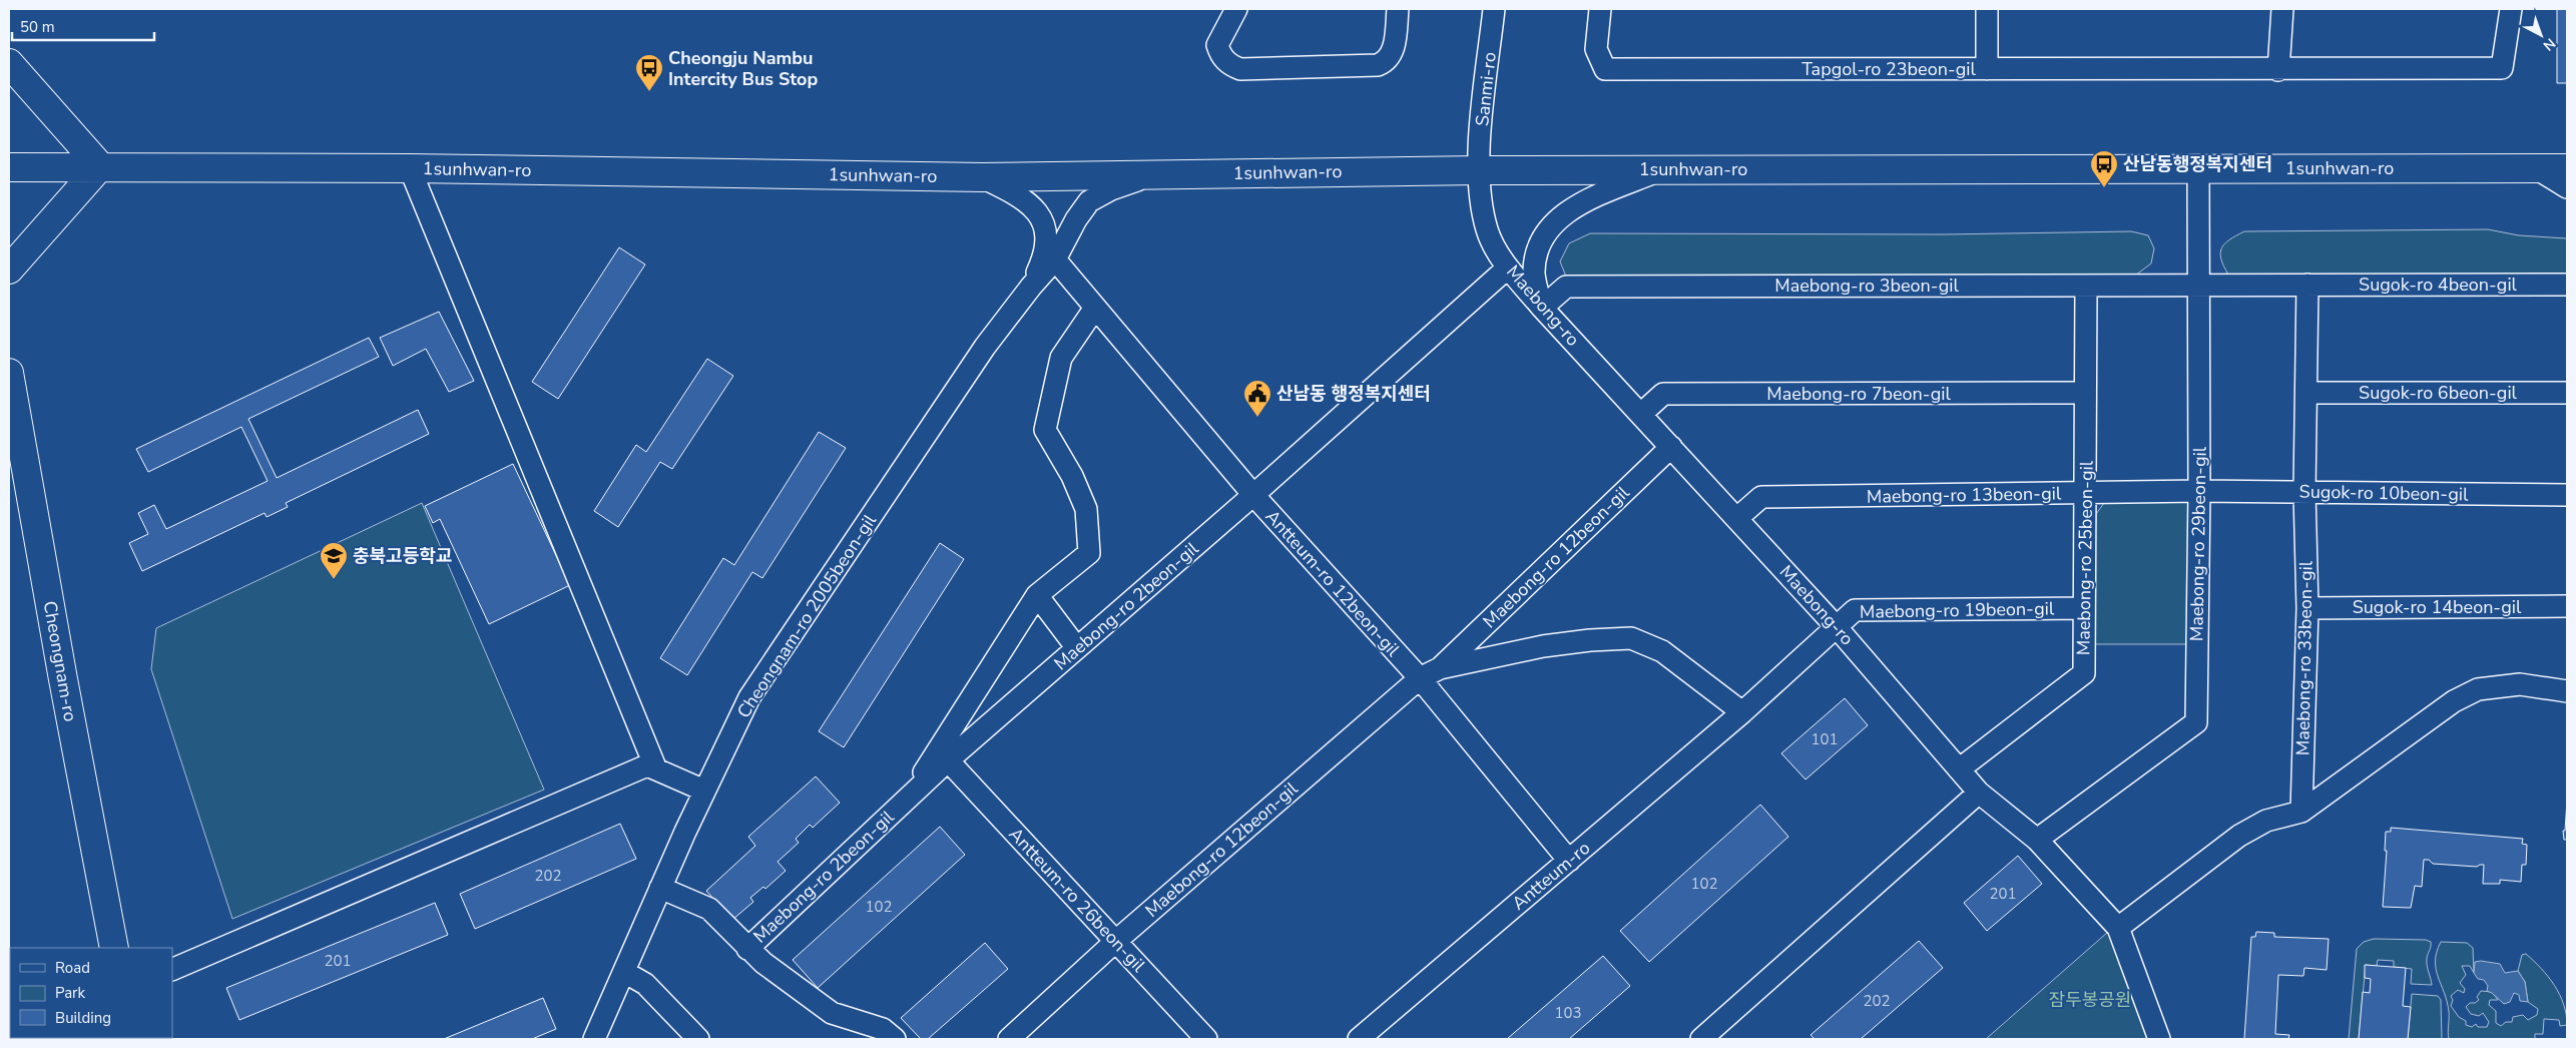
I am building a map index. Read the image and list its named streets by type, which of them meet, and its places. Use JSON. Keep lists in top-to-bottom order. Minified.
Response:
{"streets":{"main road":["1sunhwan-ro","Cheongnam-ro"],"street":["Tapgol-ro 23beon-gil","Sanmi-ro","Sugok-ro 4beon-gil","Maebong-ro 3beon-gil","Maebong-ro","Sugok-ro 6beon-gil","Maebong-ro 7beon-gil","Sugok-ro 10beon-gil","Maebong-ro 13beon-gil","Maebong-ro 29beon-gil","Maebong-ro 12beon-gil","Maebong-ro 25beon-gil","Antteum-ro 12beon-gil","Maebong-ro 2beon-gil","Sugok-ro 14beon-gil","Maebong-ro 19beon-gil","Cheongnam-ro 2005beon-gil","Maebong-ro 33beon-gil","Antteum-ro","Antteum-ro 26beon-gil"]},"crossings":[["Sanmi-ro","1sunhwan-ro"],["Sanmi-ro","Maebong-ro"],["1sunhwan-ro","Maebong-ro"],["1sunhwan-ro","Maebong-ro 29beon-gil"],["Sugok-ro 4beon-gil","Maebong-ro 3beon-gil"],["Sugok-ro 4beon-gil","Maebong-ro 29beon-gil"],["Sugok-ro 4beon-gil","Maebong-ro 33beon-gil"],["Maebong-ro 3beon-gil","Maebong-ro"],["Maebong-ro 3beon-gil","Maebong-ro 29beon-gil"],["Maebong-ro 3beon-gil","Maebong-ro 25beon-gil"],["Maebong-ro","Maebong-ro 7beon-gil"],["Maebong-ro","Maebong-ro 13beon-gil"],["Maebong-ro","Maebong-ro 29beon-gil"],["Maebong-ro","Maebong-ro 12beon-gil"],["Maebong-ro","Maebong-ro 25beon-gil"],["Maebong-ro","Maebong-ro 2beon-gil"],["Maebong-ro","Maebong-ro 19beon-gil"],["Maebong-ro","Antteum-ro"],["Sugok-ro 6beon-gil","Maebong-ro 33beon-gil"],["Maebong-ro 7beon-gil","Maebong-ro 25beon-gil"],["Sugok-ro 10beon-gil","Maebong-ro 13beon-gil"],["Sugok-ro 10beon-gil","Maebong-ro 29beon-gil"],["Sugok-ro 10beon-gil","Maebong-ro 33beon-gil"],["Maebong-ro 13beon-gil","Maebong-ro 29beon-gil"],["Maebong-ro 13beon-gil","Maebong-ro 25beon-gil"],["Maebong-ro 12beon-gil","Antteum-ro 12beon-gil"],["Maebong-ro 12beon-gil","Antteum-ro"],["Maebong-ro 12beon-gil","Antteum-ro 26beon-gil"],["Maebong-ro 25beon-gil","Maebong-ro 19beon-gil"],["Antteum-ro 12beon-gil","Maebong-ro 2beon-gil"],["Antteum-ro 12beon-gil","Antteum-ro"],["Maebong-ro 2beon-gil","Antteum-ro 26beon-gil"],["Sugok-ro 14beon-gil","Maebong-ro 33beon-gil"],["Maebong-ro 19beon-gil","Antteum-ro"]],"parks":["잠두봉공원"],"places":{"bus stop":["Cheongju Nambu Intercity Bus Stop","산남동행정복지센터"],"public building":["산남동 행정복지센터"],"school or university":["충북고등학교"]},"house_numbers":["101","202","102","201","102","201","202","103"],"legend":["Road","Park","Building"],"scale_bar":"50 m","north":"bottom right"}
